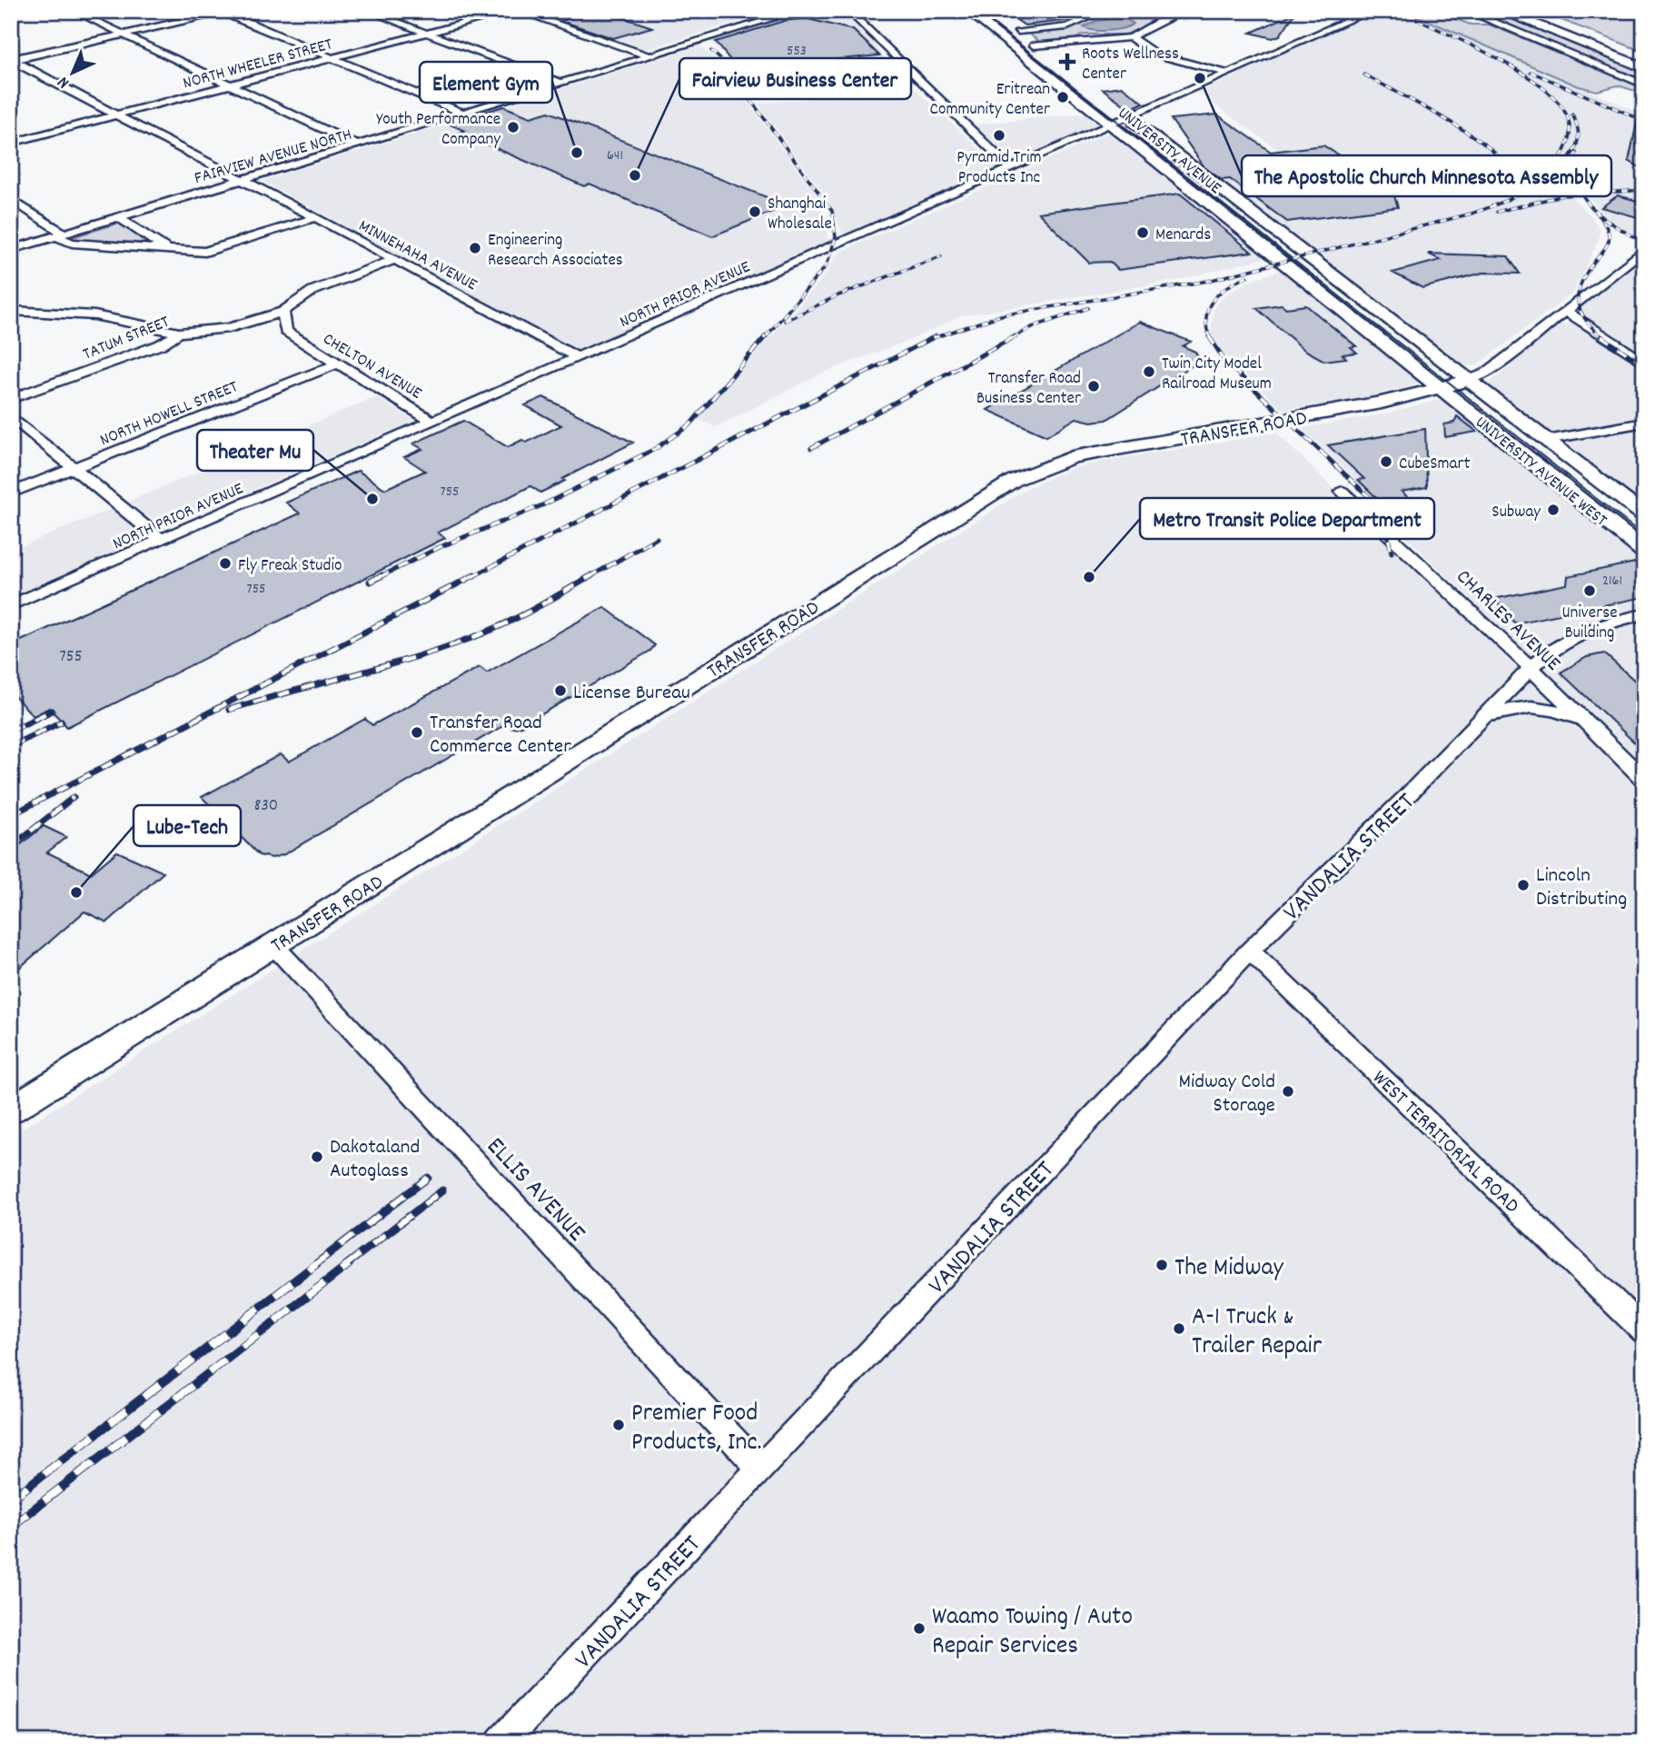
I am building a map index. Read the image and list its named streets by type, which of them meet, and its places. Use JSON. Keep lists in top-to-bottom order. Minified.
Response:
{"streets":{"main road":["UNIVERSITY AVENUE","TRANSFER ROAD","UNIVERSITY AVENUE WEST"],"street":["NORTH WHEELER STREET","FAIRVIEW AVENUE NORTH","MINNEHAHA AVENUE","NORTH PRIOR AVENUE","TATUM STREET","CHELTON AVENUE","NORTH HOWELL STREET","CHARLES AVENUE","VANDALIA STREET","WEST TERRITORIAL ROAD","ELLIS AVENUE"]},"crossings":[["NORTH WHEELER STREET","MINNEHAHA AVENUE"],["UNIVERSITY AVENUE","NORTH PRIOR AVENUE"],["UNIVERSITY AVENUE","TRANSFER ROAD"],["UNIVERSITY AVENUE","UNIVERSITY AVENUE WEST"],["FAIRVIEW AVENUE NORTH","MINNEHAHA AVENUE"],["MINNEHAHA AVENUE","NORTH PRIOR AVENUE"],["MINNEHAHA AVENUE","TATUM STREET"],["NORTH PRIOR AVENUE","CHELTON AVENUE"],["TATUM STREET","CHELTON AVENUE"],["CHELTON AVENUE","NORTH HOWELL STREET"],["TRANSFER ROAD","UNIVERSITY AVENUE WEST"],["TRANSFER ROAD","ELLIS AVENUE"],["CHARLES AVENUE","VANDALIA STREET"],["VANDALIA STREET","WEST TERRITORIAL ROAD"],["VANDALIA STREET","ELLIS AVENUE"]],"places":{"health":["Roots Wellness Center"],"other":["The Apostolic Church Minnesota Assembly","Eritrean Community Center","Youth Performance Company","Pyramid Trim Products Inc","Element Gym","Fairview Business Center","Shanghai Wholesale","Menards","Engineering Research Associates","Twin City Model Railroad Museum","Transfer Road Business Center","CubeSmart","Theater Mu","Subway","Fly Freak Studio","Metro Transit Police Department","Universe Building","License Bureau","Transfer Road Commerce Center","Lincoln Distributing","Lube-Tech","Midway Cold Storage","Dakotaland Autoglass","The Midway","A-1 Truck & Trailer Repair","Premier Food Products, Inc.","Waamo Towing / Auto Repair Services"]},"house_numbers":["553","641","755","2161","755","755","830"],"north":"bottom left"}
